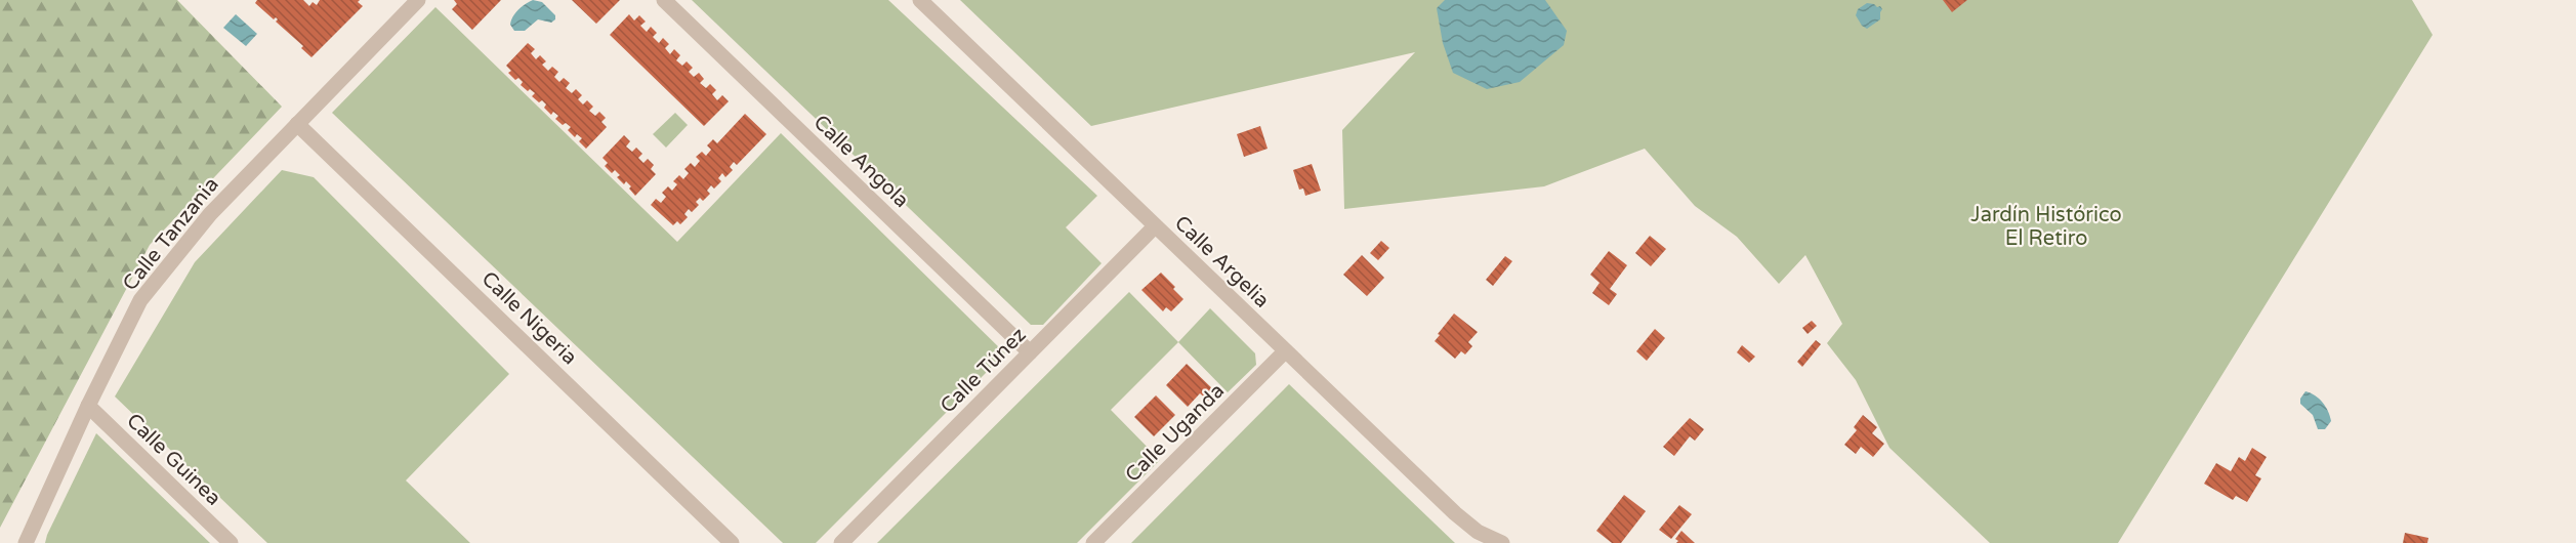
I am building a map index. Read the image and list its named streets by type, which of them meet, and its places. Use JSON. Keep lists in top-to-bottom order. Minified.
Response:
{"streets":{"street":["Calle Angola","Calle Tanzania","Calle Argelia","Calle Nigeria","Calle Túnez","Calle Uganda","Calle Guinea"]},"crossings":[["Calle Angola","Calle Túnez"],["Calle Tanzania","Calle Nigeria"],["Calle Tanzania","Calle Guinea"],["Calle Argelia","Calle Túnez"],["Calle Argelia","Calle Uganda"]],"parks":["Jardín Histórico El Retiro"]}
